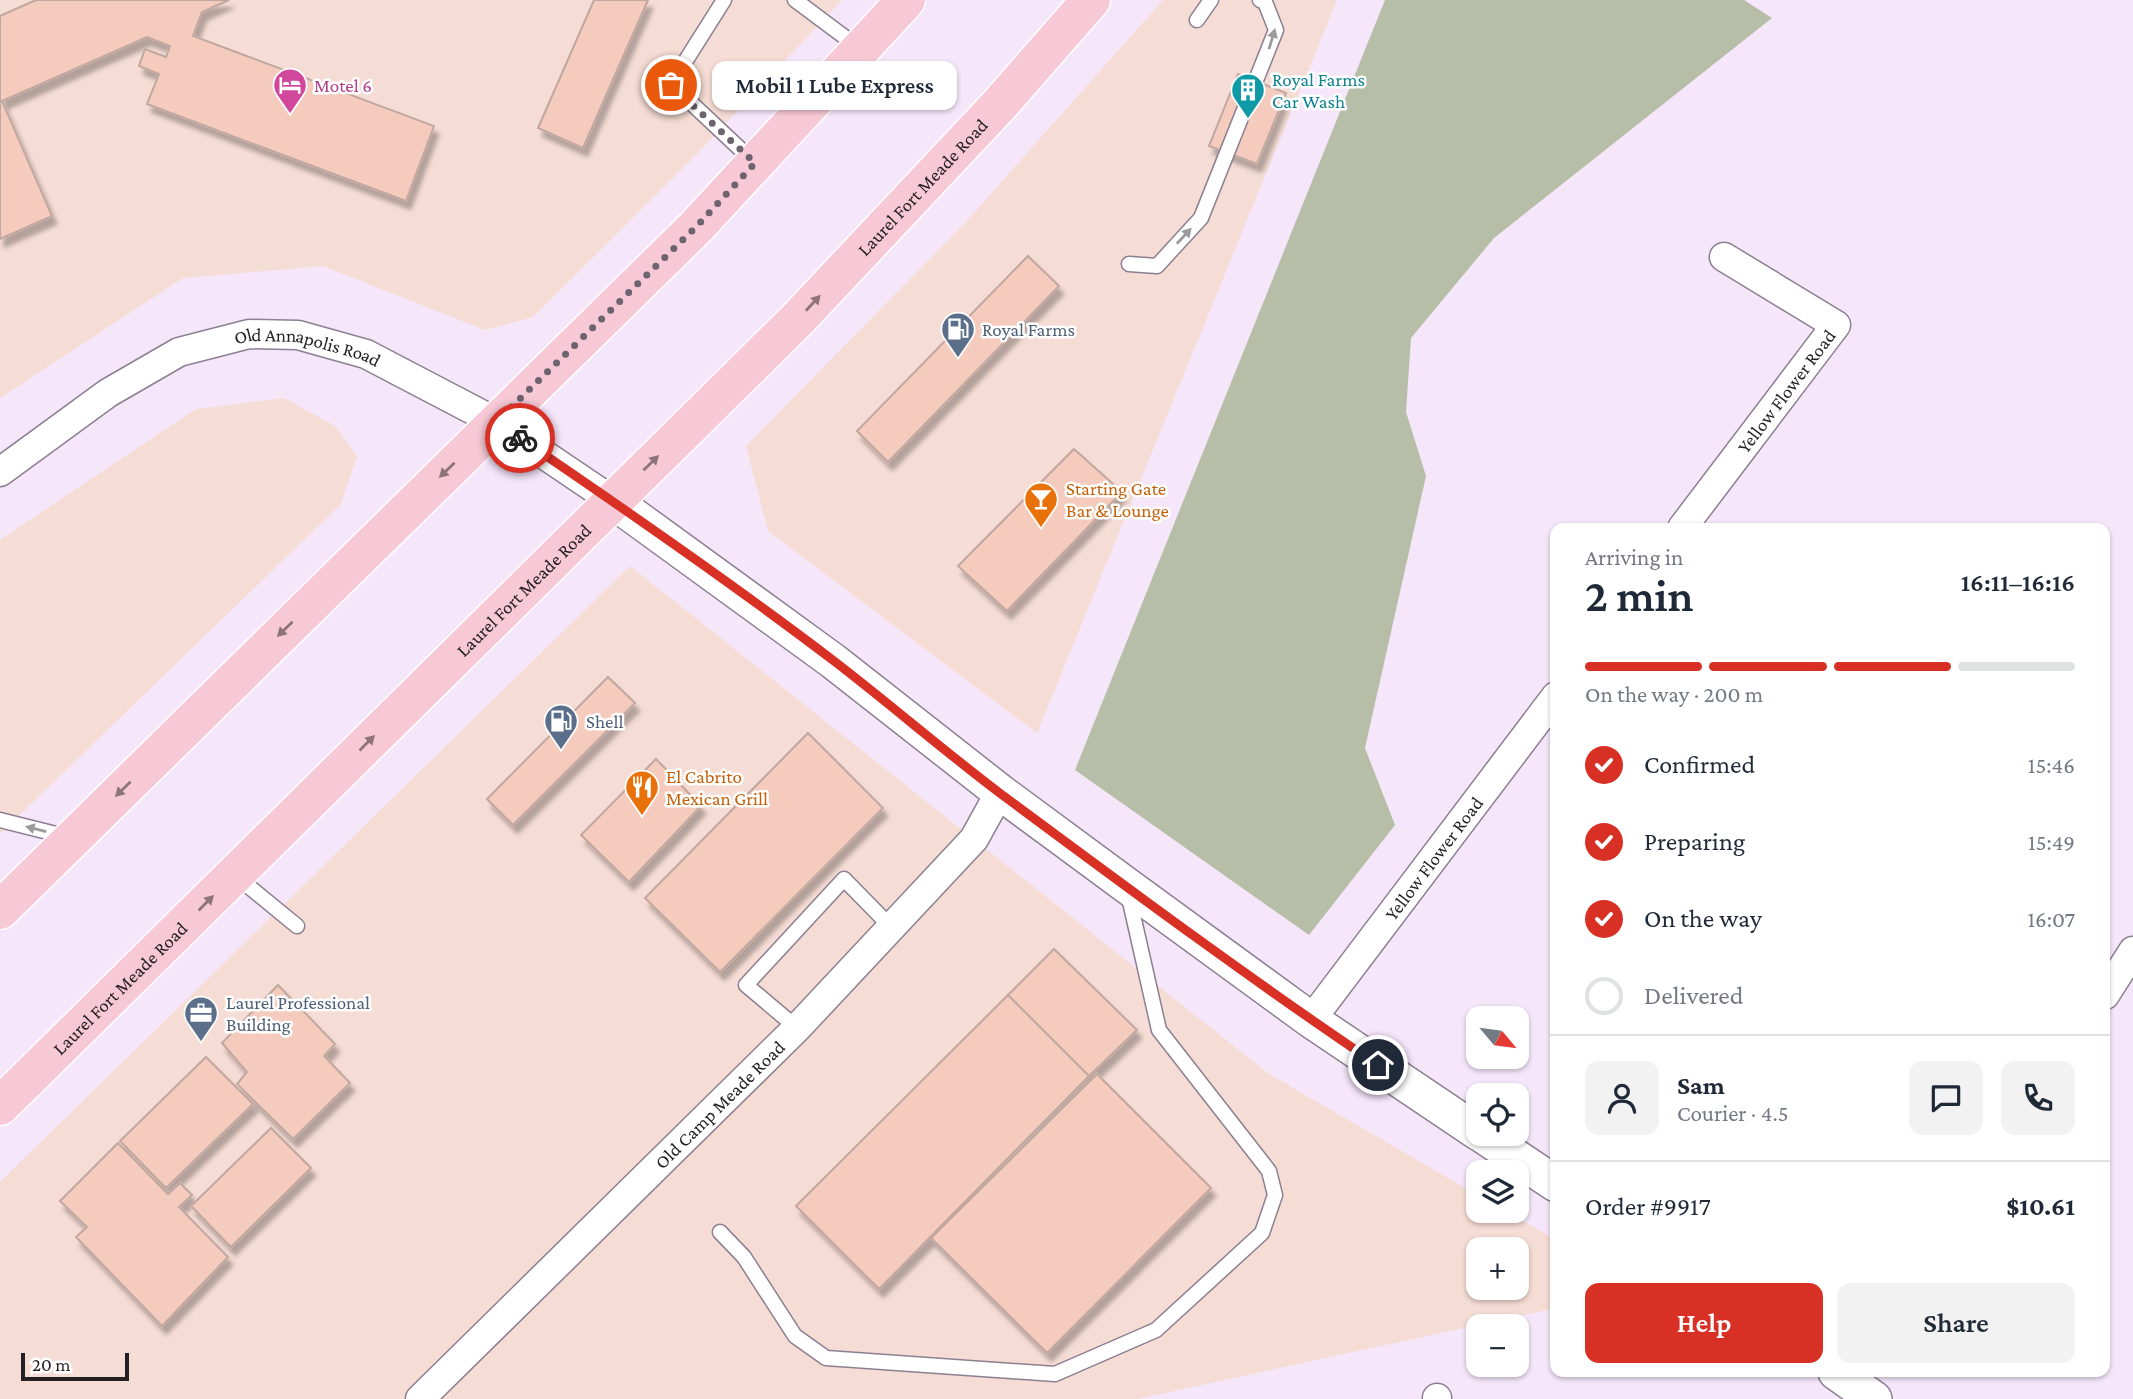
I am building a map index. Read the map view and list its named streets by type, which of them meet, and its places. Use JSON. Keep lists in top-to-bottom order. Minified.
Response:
{"streets":{"main road":["Laurel Fort Meade Road"],"street":["Old Annapolis Road","Yellow Flower Road","Old Camp Meade Road"]},"crossings":[["Laurel Fort Meade Road","Old Annapolis Road"]],"places":{"other":["Mobil 1 Lube Express"],"hotel":["Motel 6"],"building":["Royal Farms Car Wash"],"fuel station":["Royal Farms","Shell"],"bar":["Starting Gate Bar & Lounge"],"restaurant":["El Cabrito Mexican Grill"],"office":["Laurel Professional Building"]},"scale_bar":"20 m","north":"bottom right","page":{"bubble":"Mobil 1 Lube Express","heading":["2 min","Arriving in","16:11–16:16"],"panel":["Sam","Courier · 4.5","Order #9917","$10.61"],"bar":"On the way · 200 m","list":[["Confirmed","15:46"],["Preparing","15:49"],["On the way","16:07"],"Delivered"],"map_buttons":["+","−"],"buttons":["Help","Share"],"scale":"20 m"}}
